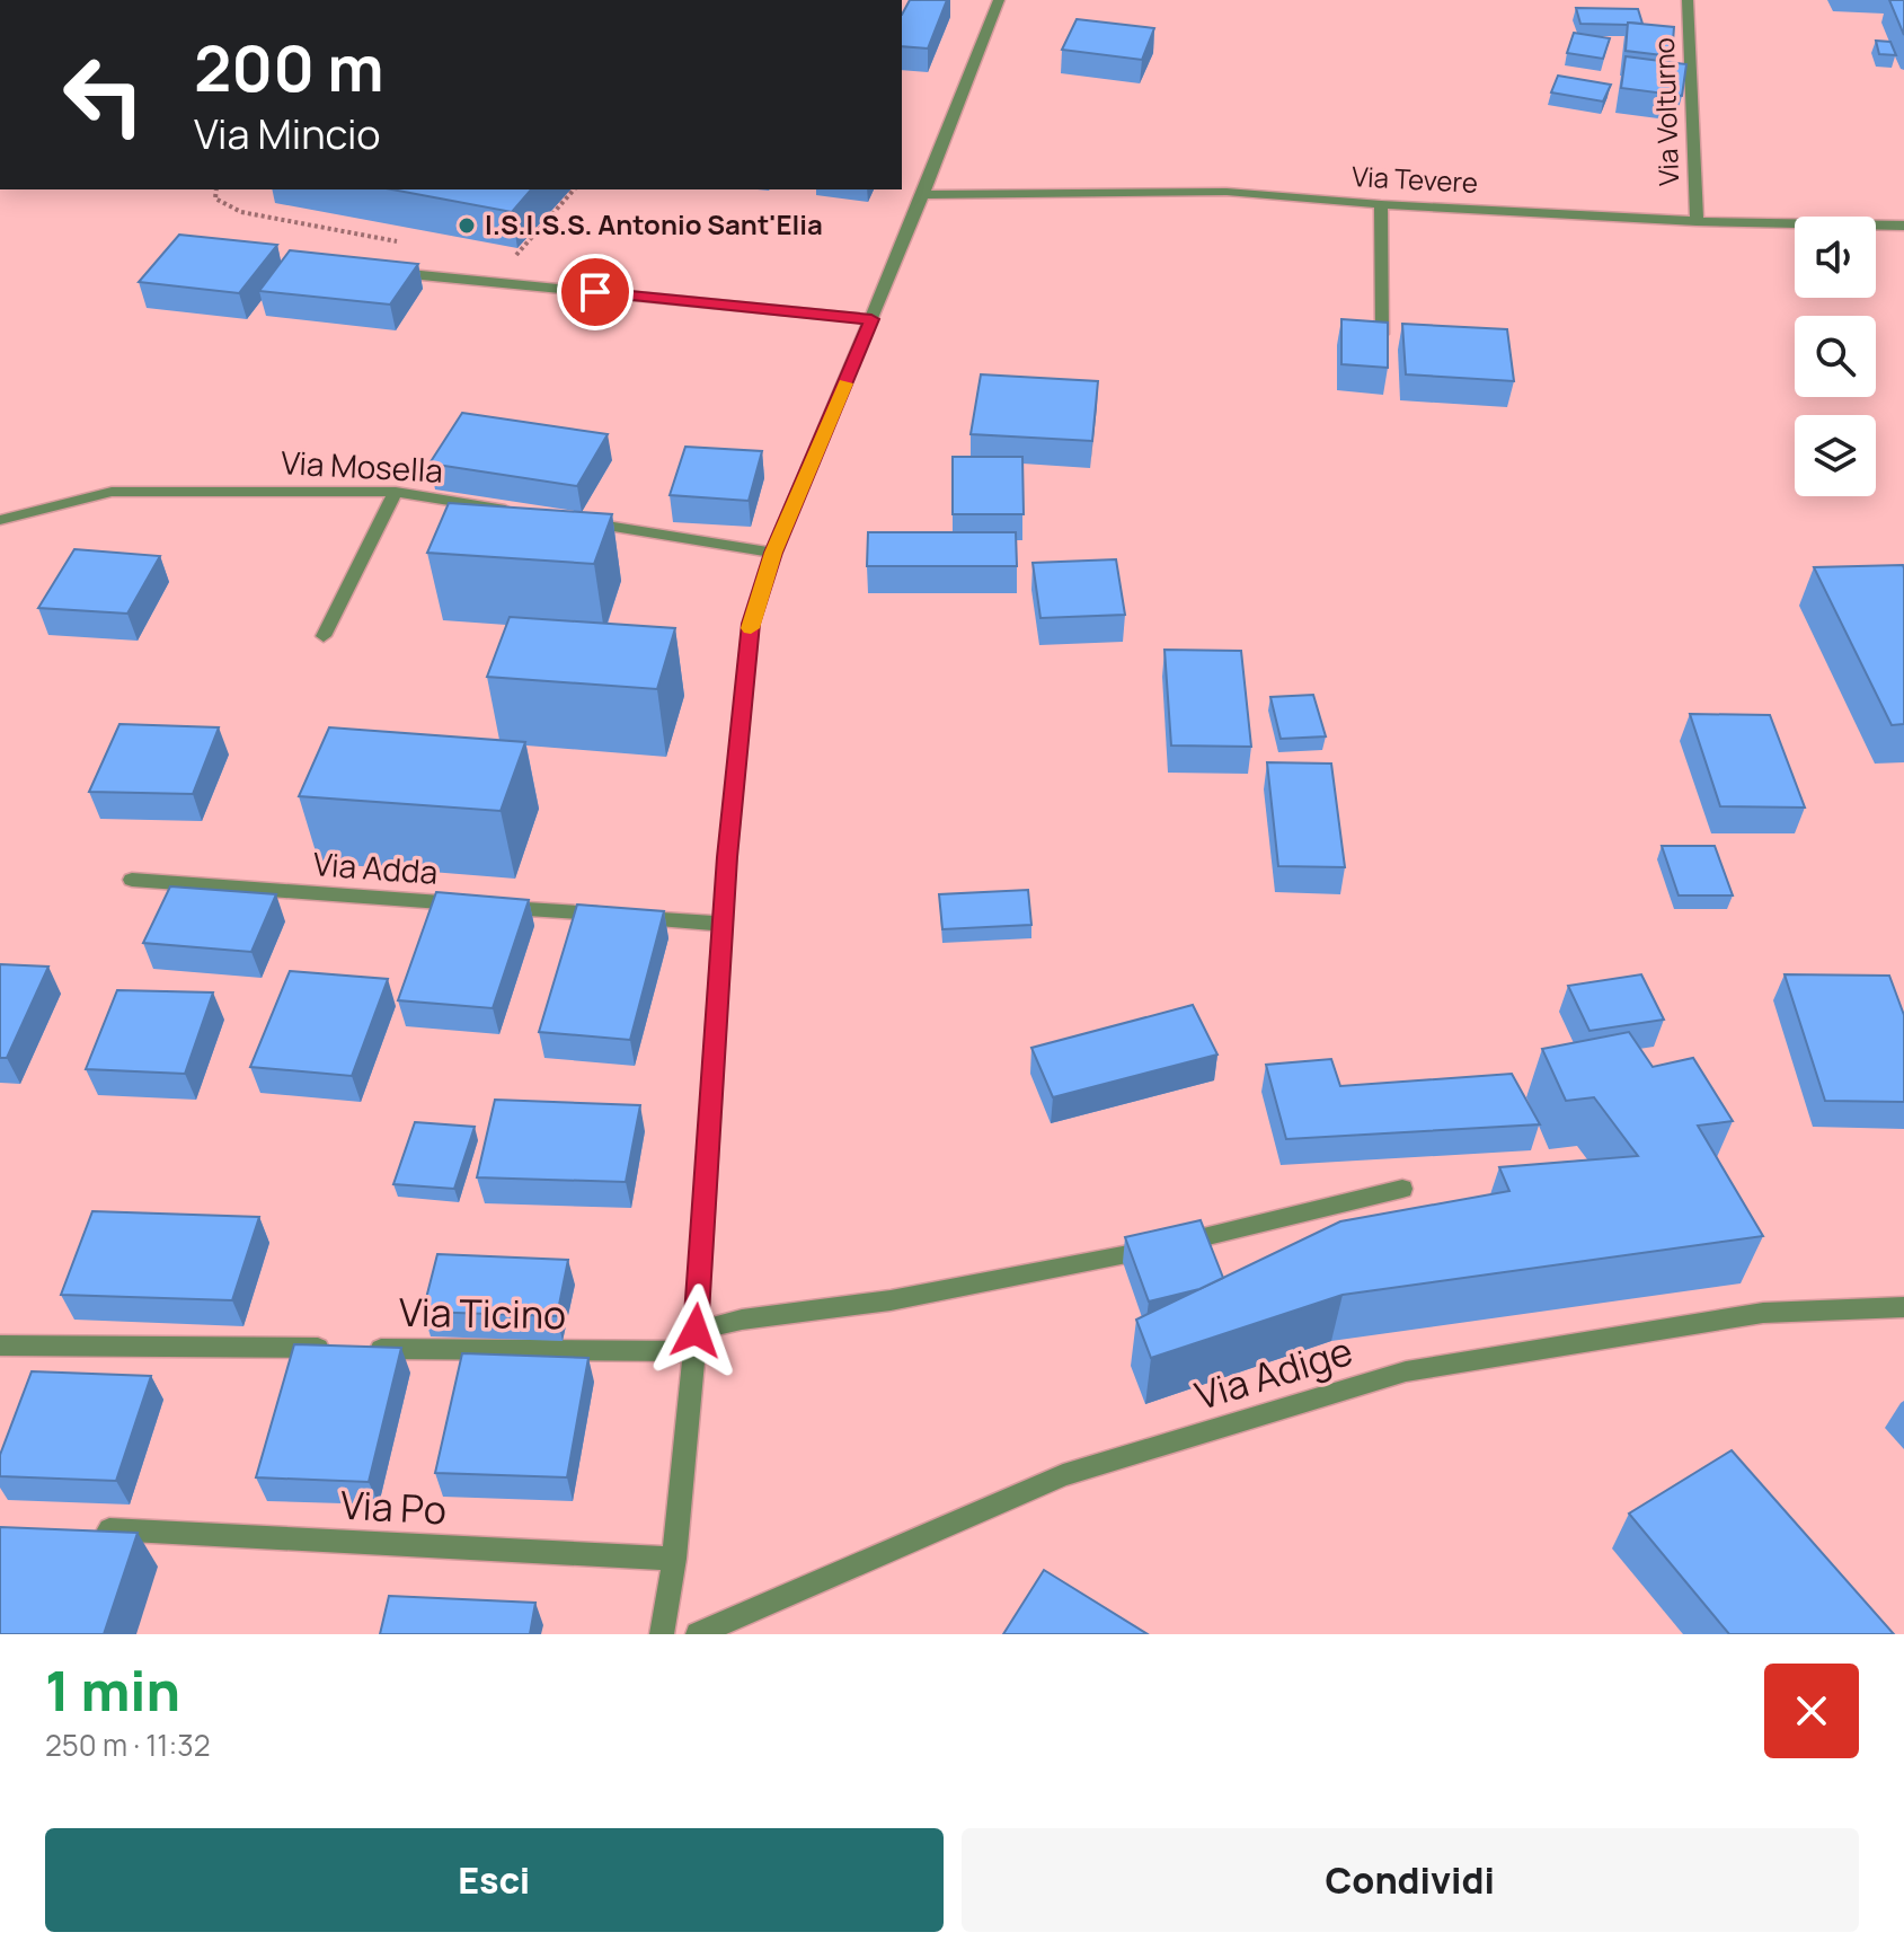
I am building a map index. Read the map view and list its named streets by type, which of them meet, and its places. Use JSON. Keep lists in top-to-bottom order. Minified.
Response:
{"streets":{"street":["Via Volturno","Via Tevere","Via Mosella","Via Adda","Via Ticino","Via Adige","Via Po"]},"crossings":[["Via Volturno","Via Tevere"]],"places":["I.S.I.S.S. Antonio Sant'Elia"],"page":{"turn":["200 m","Via Mincio"],"heading":["1 min","250 m · 11:32"],"buttons":["Esci","Condividi"]}}
